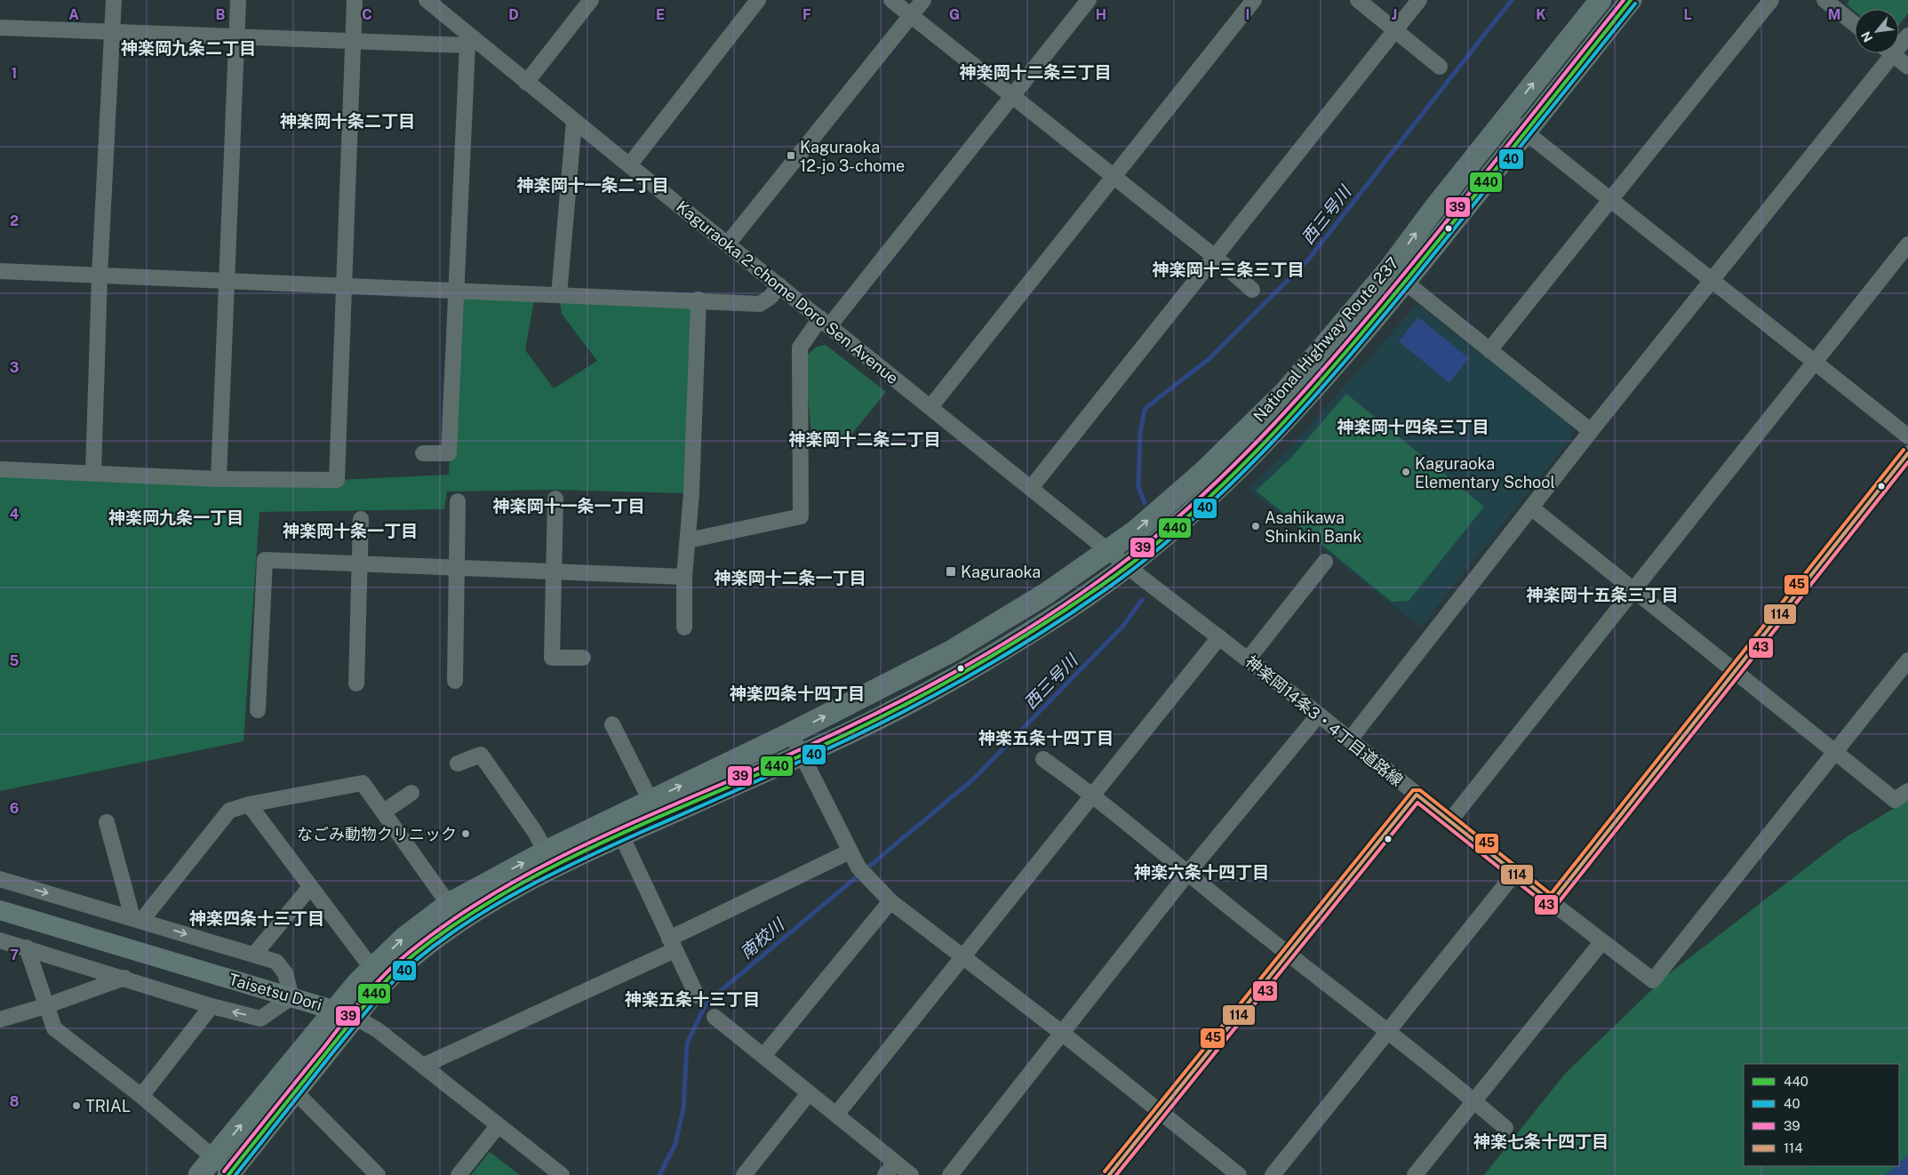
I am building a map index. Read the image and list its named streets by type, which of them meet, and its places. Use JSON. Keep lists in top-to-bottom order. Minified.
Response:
{"streets":{"highway":["National Highway Route 237"],"main road":["Taisetsu Dori"],"street":["Kaguraoka 2-chome Doro Sen Avenue","神楽岡14条3・4丁目道路線"]},"crossings":[["Kaguraoka 2-chome Doro Sen Avenue","National Highway Route 237"],["Kaguraoka 2-chome Doro Sen Avenue","神楽岡14条3・4丁目道路線"],["National Highway Route 237","神楽岡14条3・4丁目道路線"],["National Highway Route 237","Taisetsu Dori"]],"districts":["神楽岡九条二丁目","神楽岡十二条三丁目","神楽岡十条二丁目","神楽岡十一条二丁目","神楽岡十三条三丁目","神楽岡十四条三丁目","神楽岡十二条二丁目","神楽岡十一条一丁目","神楽岡九条一丁目","神楽岡十条一丁目","神楽岡十二条一丁目","神楽岡十五条三丁目","神楽四条十四丁目","神楽五条十四丁目","神楽六条十四丁目","神楽四条十三丁目","神楽五条十三丁目","神楽七条十四丁目"],"water":["西三号川","南校川"],"places":{"transit":["Kaguraoka 12-jo 3-chome","Kaguraoka"],"other":["Kaguraoka Elementary School","Asahikawa Shinkin Bank","なごみ動物クリニック","TRIAL"]},"lines":["transit line 440","transit line 39","transit line 40","transit line 45","transit line 114","transit line 43"],"legend":["440","40","39","114"],"north":"bottom left","grid":{"columns":["A","B","C","D","E","F","G","H","I","J","K","L","M"],"rows":["1","2","3","4","5","6","7","8"]}}
